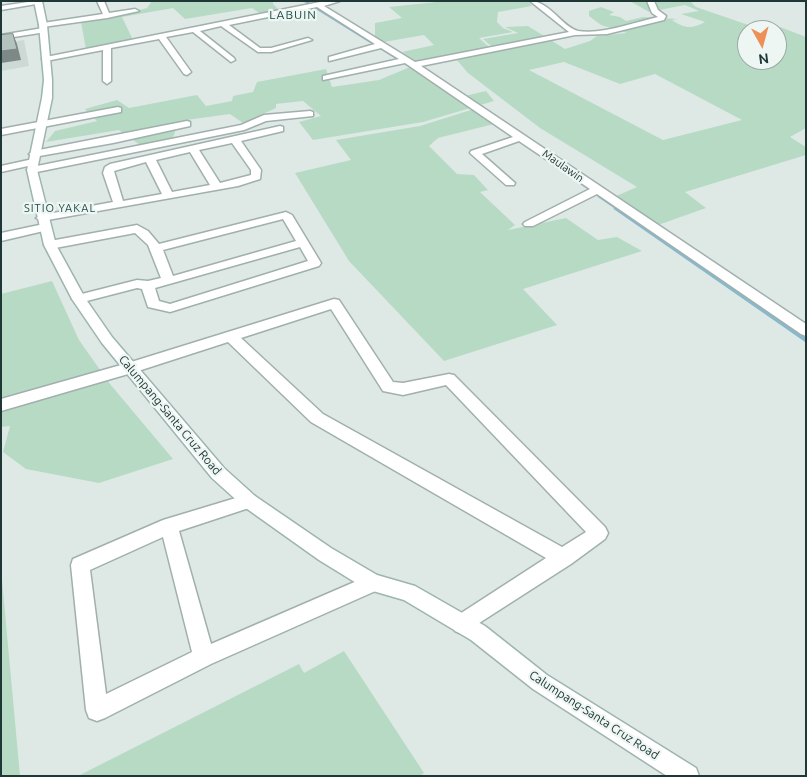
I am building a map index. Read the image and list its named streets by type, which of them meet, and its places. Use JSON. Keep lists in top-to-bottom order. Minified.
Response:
{"streets":{"street":["Maulawin","Calumpang-Santa Cruz Road"]},"districts":["LABUIN","SITIO YAKAL"],"north":"bottom"}
